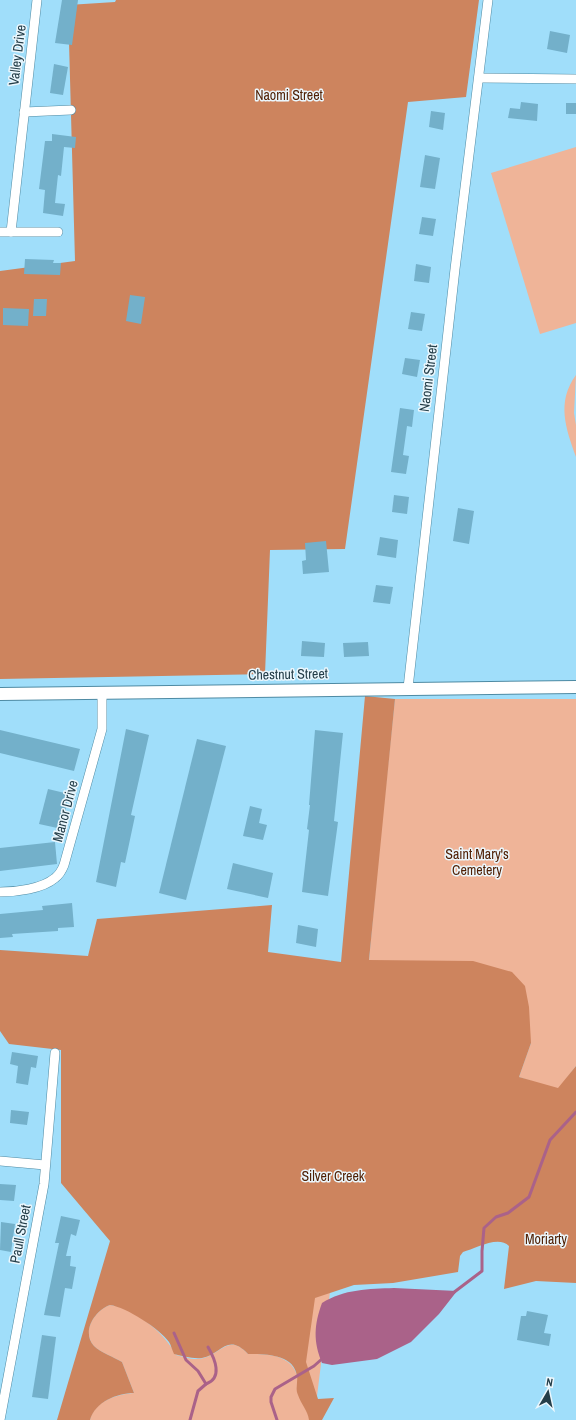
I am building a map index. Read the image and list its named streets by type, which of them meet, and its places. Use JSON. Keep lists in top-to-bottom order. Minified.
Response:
{"streets":{"street":["Valley Drive","Naomi Street","Chestnut Street","Manor Drive","Paull Street"]},"crossings":[["Naomi Street","Chestnut Street"],["Chestnut Street","Manor Drive"]],"parks":["Naomi Street","Saint Mary's Cemetery","Silver Creek","Moriarty"],"north":"top"}
